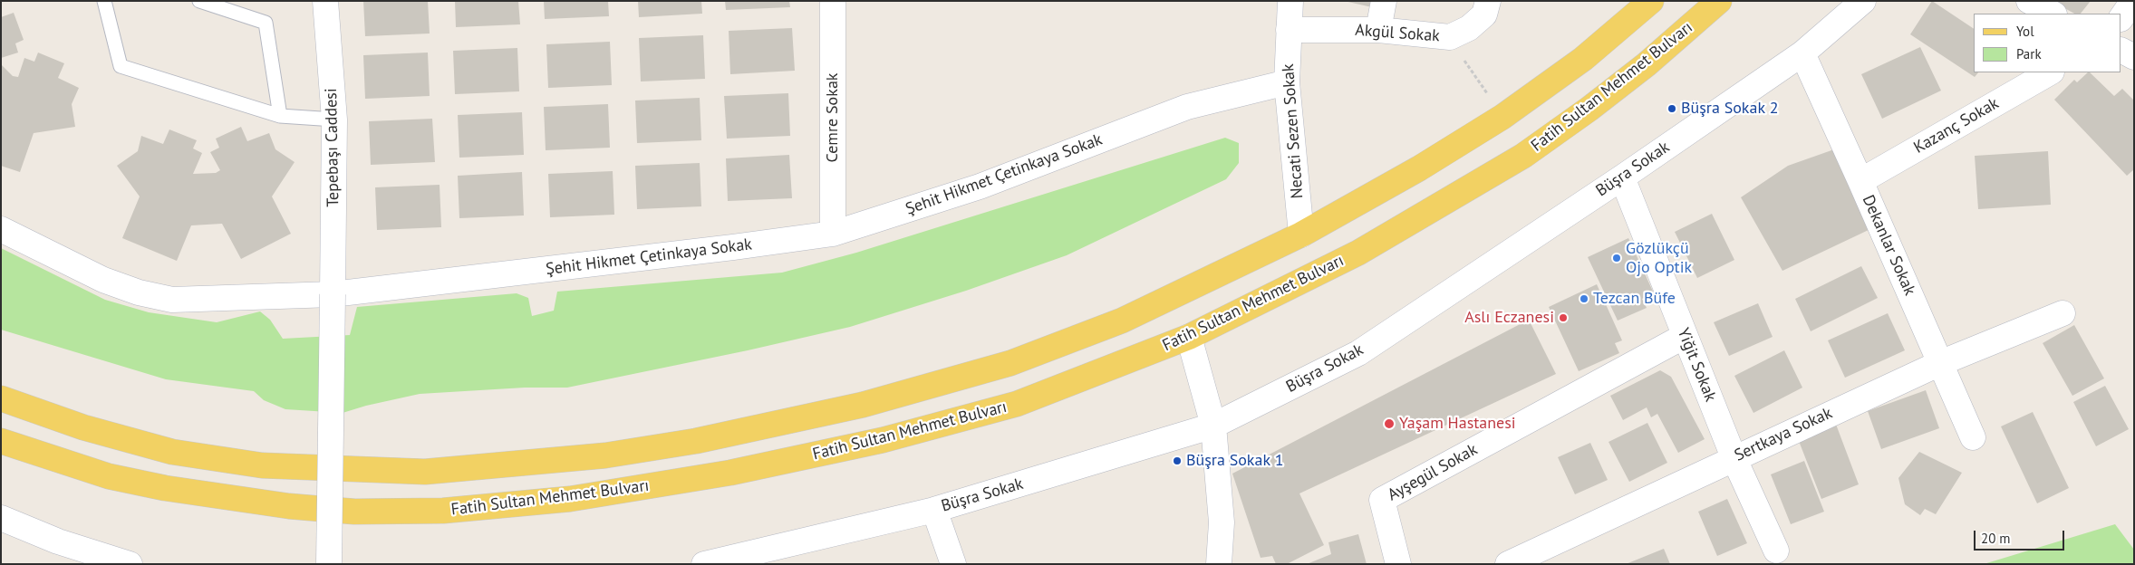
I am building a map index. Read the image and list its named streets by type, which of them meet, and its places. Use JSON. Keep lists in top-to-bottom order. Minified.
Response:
{"streets":{"main road":["Fatih Sultan Mehmet Bulvarı"],"street":["Akgül Sokak","Cemre Sokak","Kazanç Sokak","Necati Sezen Sokak","Tepebaşı Caddesi","Büşra Sokak","Şehit Hikmet Çetinkaya Sokak","Dekanlar Sokak","Yiğit Sokak","Sertkaya Sokak","Ayşegül Sokak"]},"crossings":[["Akgül Sokak","Necati Sezen Sokak"],["Cemre Sokak","Şehit Hikmet Çetinkaya Sokak"],["Kazanç Sokak","Dekanlar Sokak"],["Necati Sezen Sokak","Şehit Hikmet Çetinkaya Sokak"],["Tepebaşı Caddesi","Şehit Hikmet Çetinkaya Sokak"],["Büşra Sokak","Dekanlar Sokak"],["Büşra Sokak","Yiğit Sokak"],["Dekanlar Sokak","Sertkaya Sokak"],["Yiğit Sokak","Sertkaya Sokak"],["Yiğit Sokak","Ayşegül Sokak"]],"places":["Büşra Sokak 2","Gözlükçü Ojo Optik","Tezcan Büfe","Aslı Eczanesi","Yaşam Hastanesi","Büşra Sokak 1"],"legend":["Yol","Park"],"scale_bar":"20 m"}
